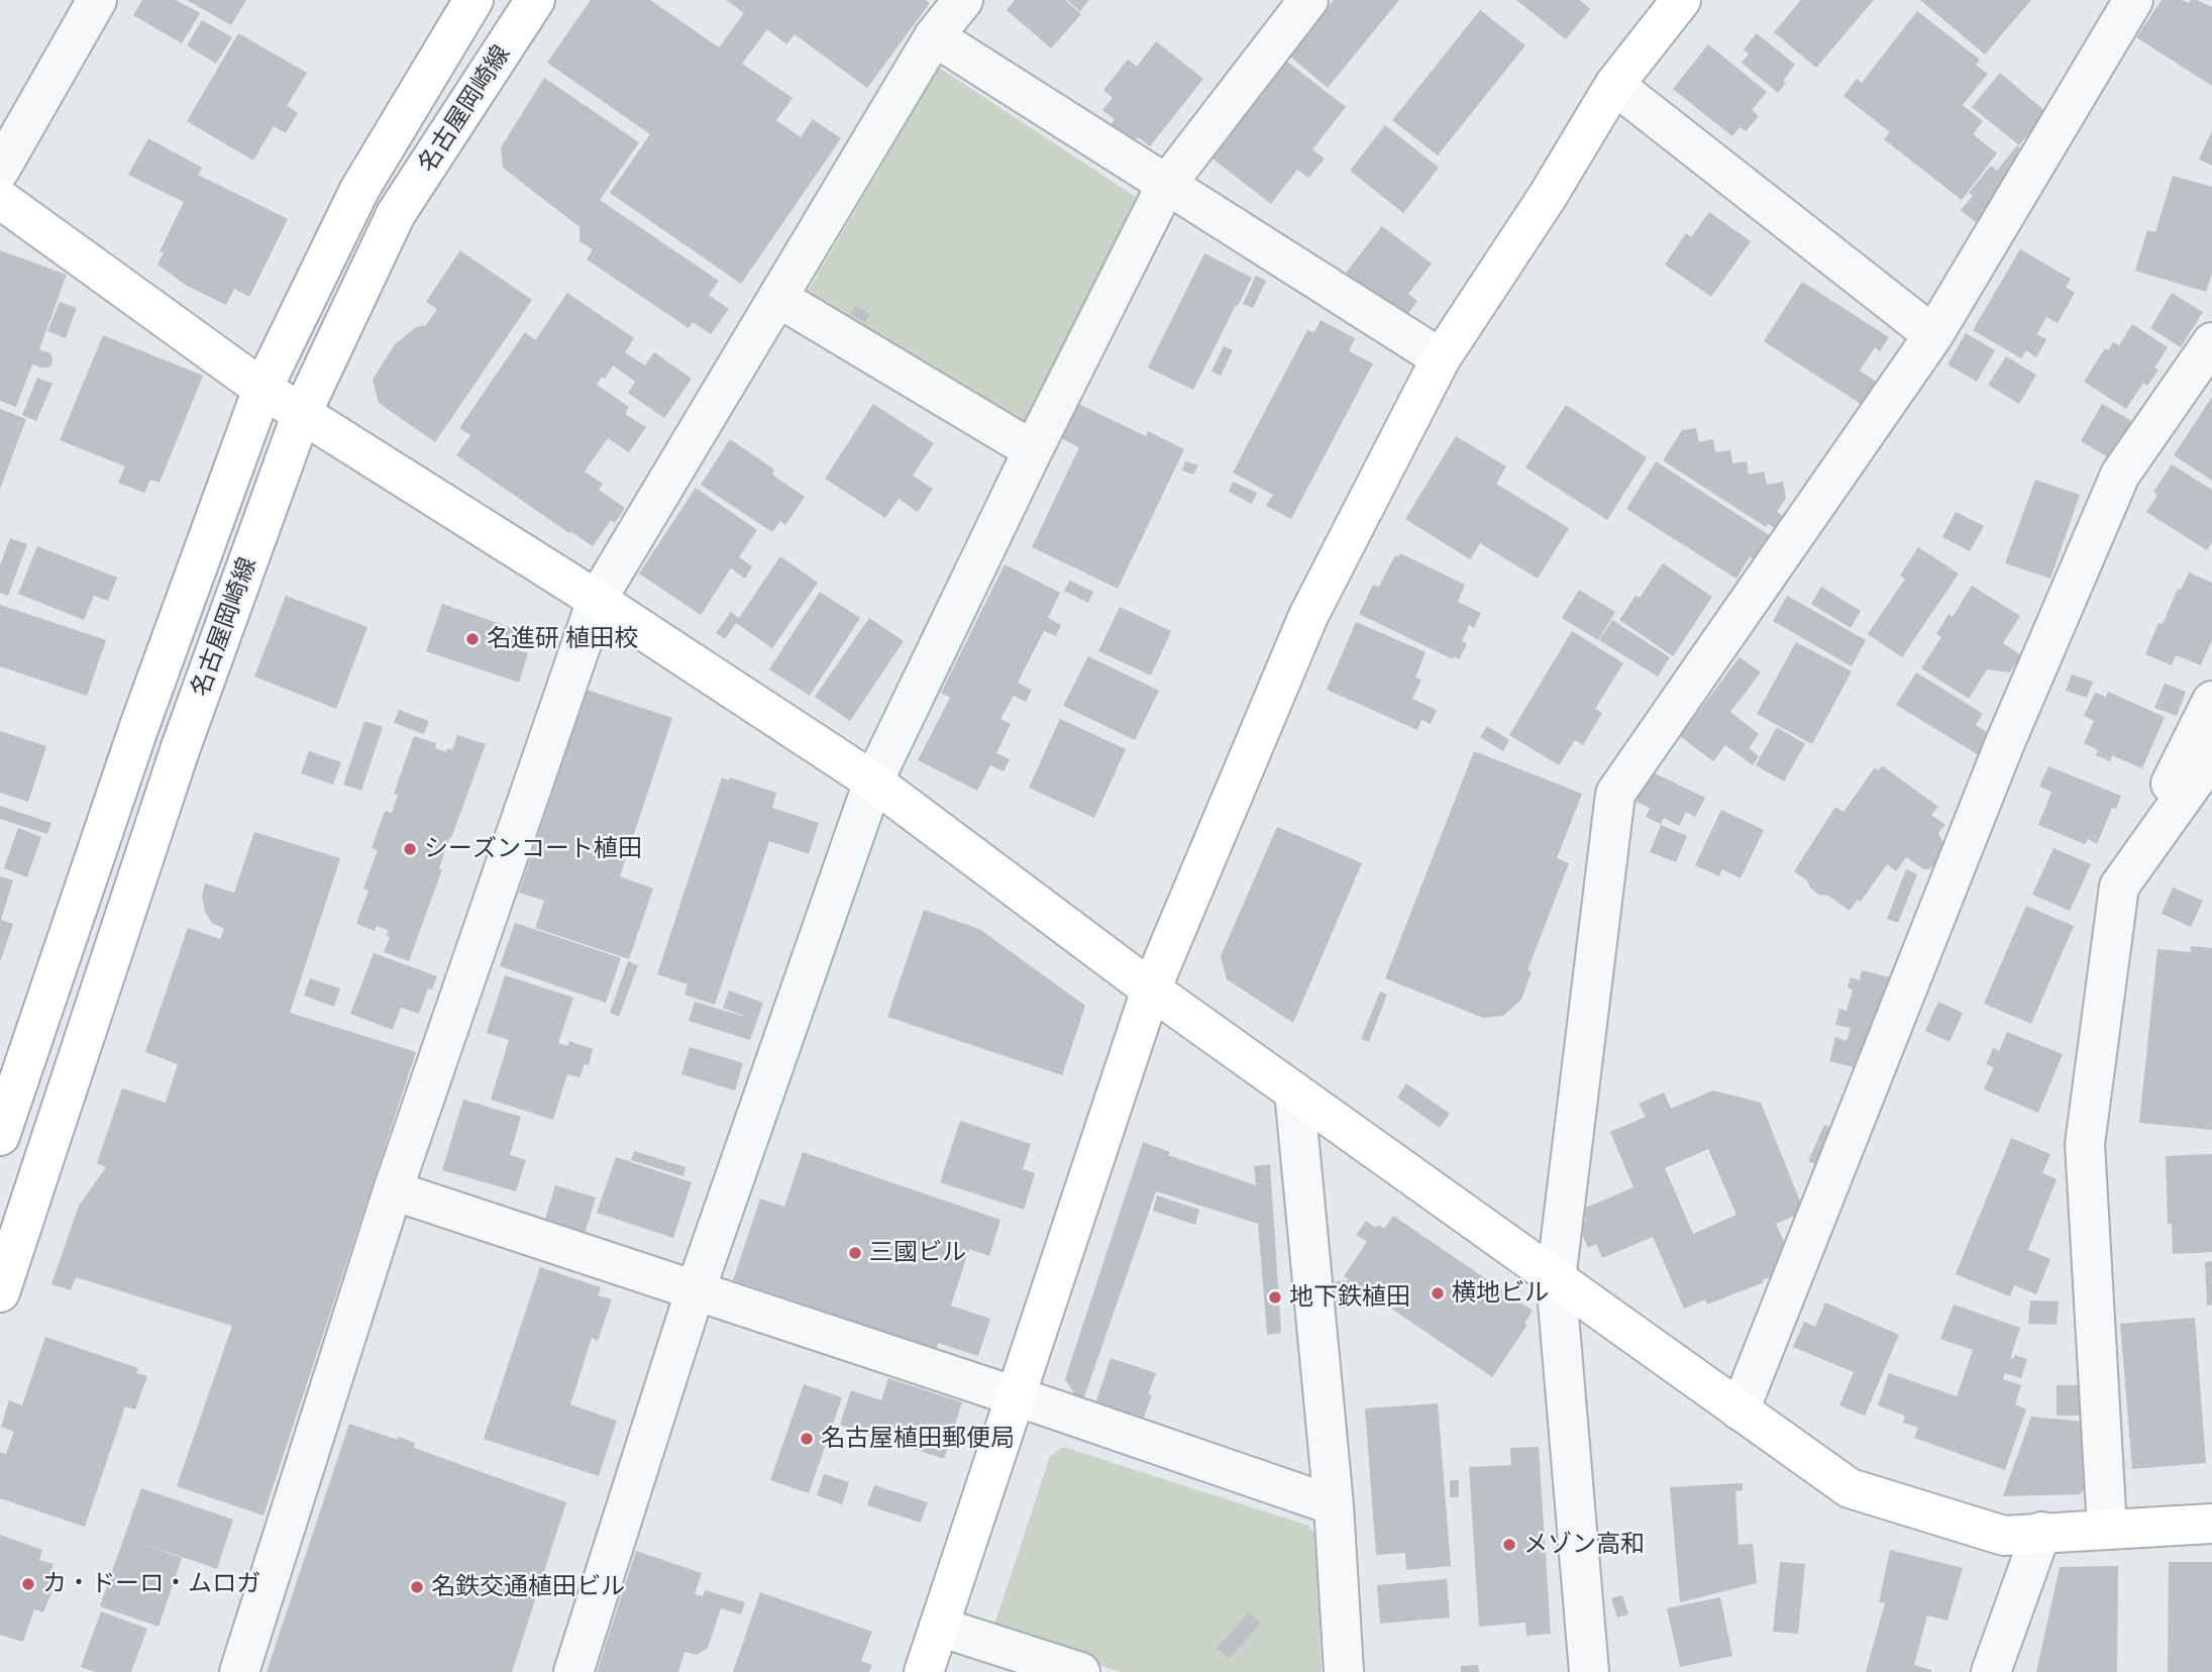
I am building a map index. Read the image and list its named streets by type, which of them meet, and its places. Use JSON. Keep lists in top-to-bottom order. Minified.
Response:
{"streets":{"street":["名古屋岡崎線"]},"places":["名進研 植田校","シーズンコート植田","三國ビル","横地ビル","地下鉄植田","名古屋植田郵便局","メゾン高和","カ・ドーロ・ムロガ","名鉄交通植田ビル"]}
